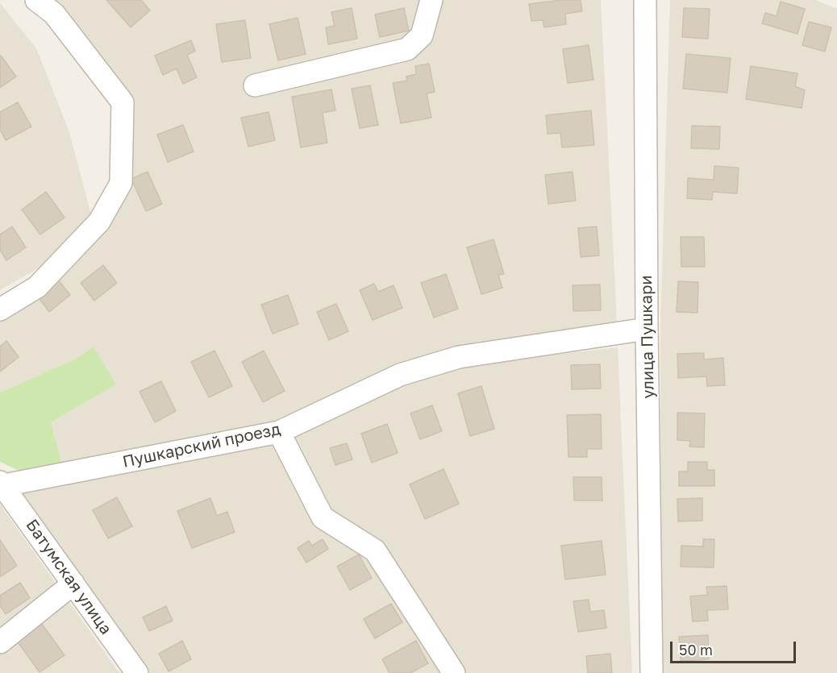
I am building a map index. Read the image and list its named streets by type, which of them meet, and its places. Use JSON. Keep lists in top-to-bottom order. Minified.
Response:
{"streets":{"street":["улица Пушкари","Пушкарский проезд","Батумская улица"]},"crossings":[["улица Пушкари","Пушкарский проезд"],["Пушкарский проезд","Батумская улица"]],"scale_bar":"50 m"}
